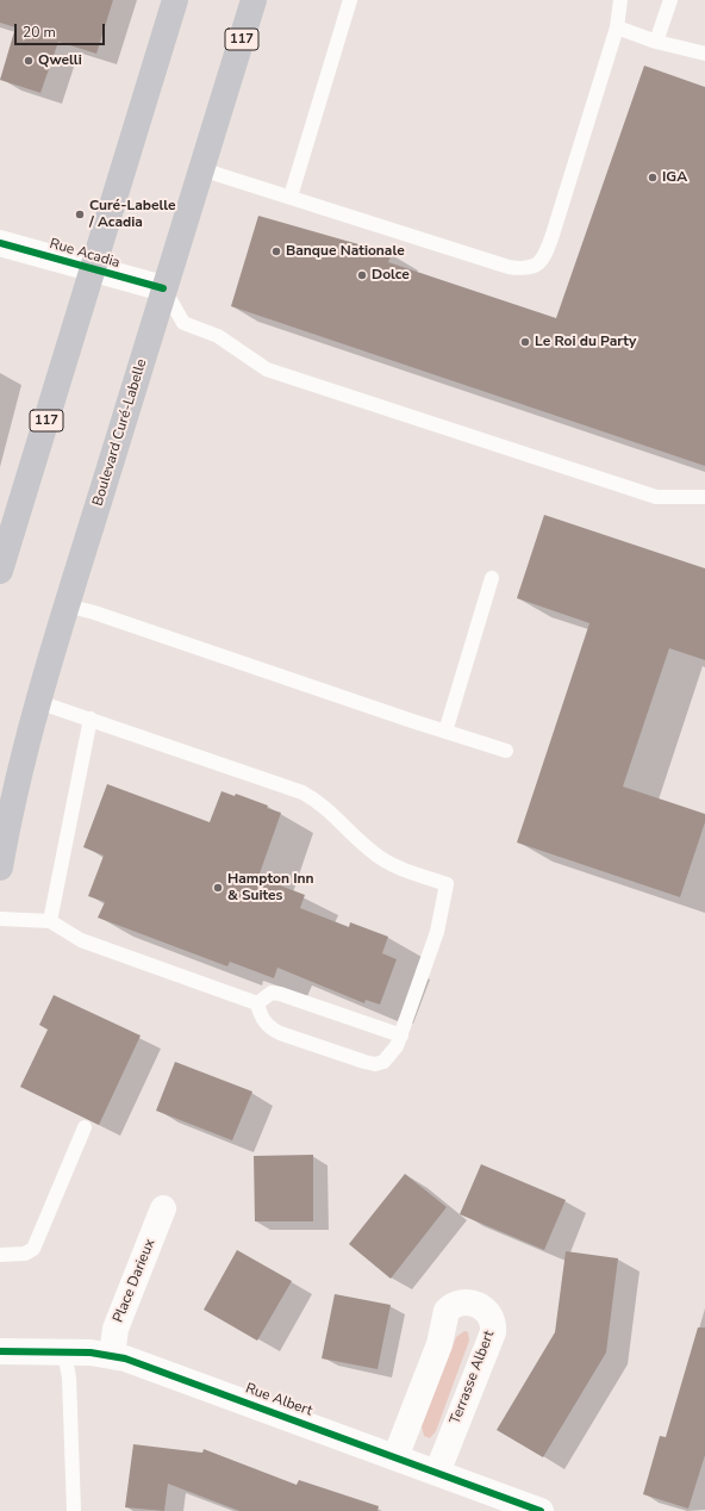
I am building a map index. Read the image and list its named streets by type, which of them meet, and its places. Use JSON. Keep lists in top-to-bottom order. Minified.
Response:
{"streets":{"main road":["117","Boulevard Curé-Labelle"],"street":["Rue Acadia","Place Darieux","Terrasse Albert","Rue Albert"]},"crossings":[["117","Rue Acadia"],["Rue Acadia","Boulevard Curé-Labelle"],["Place Darieux","Rue Albert"],["Terrasse Albert","Rue Albert"]],"places":["Qwelli","IGA","Curé-Labelle / Acadia","Banque Nationale","Dolce","Le Roi du Party","Hampton Inn & Suites"],"scale_bar":"20 m"}
